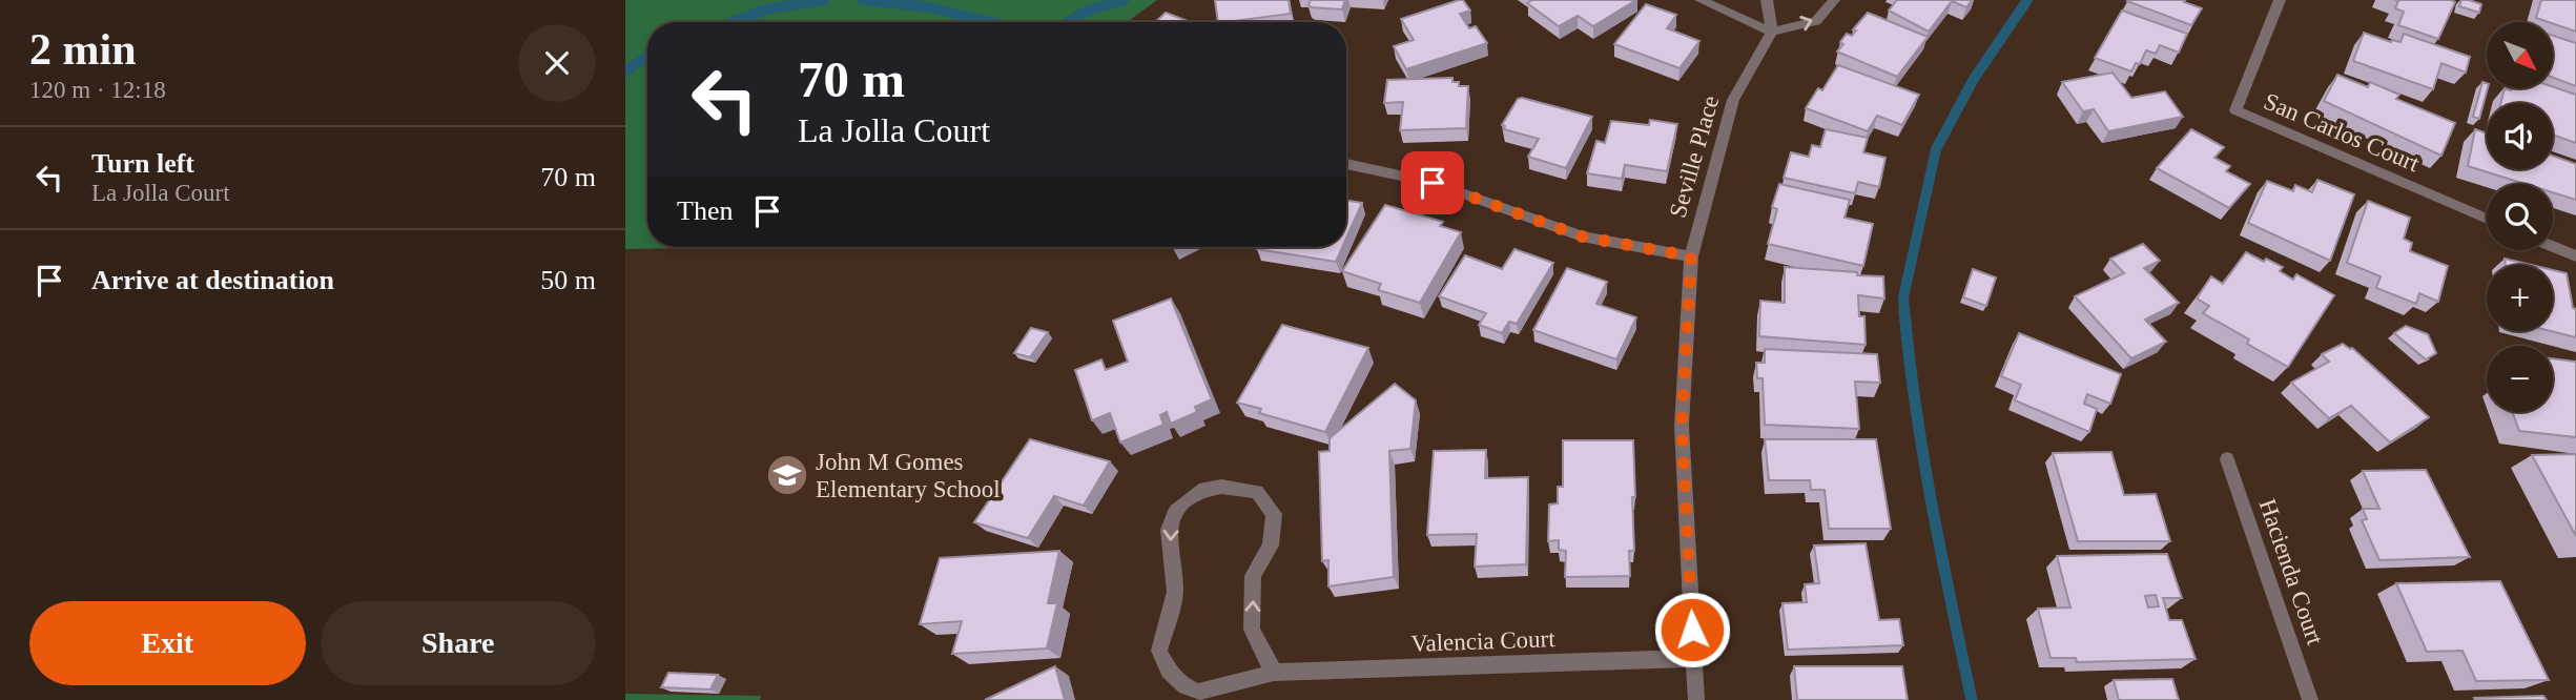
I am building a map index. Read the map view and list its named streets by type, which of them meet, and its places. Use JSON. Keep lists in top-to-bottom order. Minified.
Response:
{"streets":{"street":["San Carlos Court","Seville Place","Hacienda Court","Valencia Court"]},"crossings":[["Seville Place","Valencia Court"]],"places":{"school or university":["John M Gomes Elementary School"]},"north":"bottom right","page":{"heading":["2 min","120 m · 12:18"],"map_buttons":["+","−"],"turn":["70 m","La Jolla Court"],"list":[{"name":"Turn left","note":"La Jolla Court","value":"70 m"},{"name":"Arrive at destination","value":"50 m"}],"then":"Then","buttons":["Exit","Share"]}}
